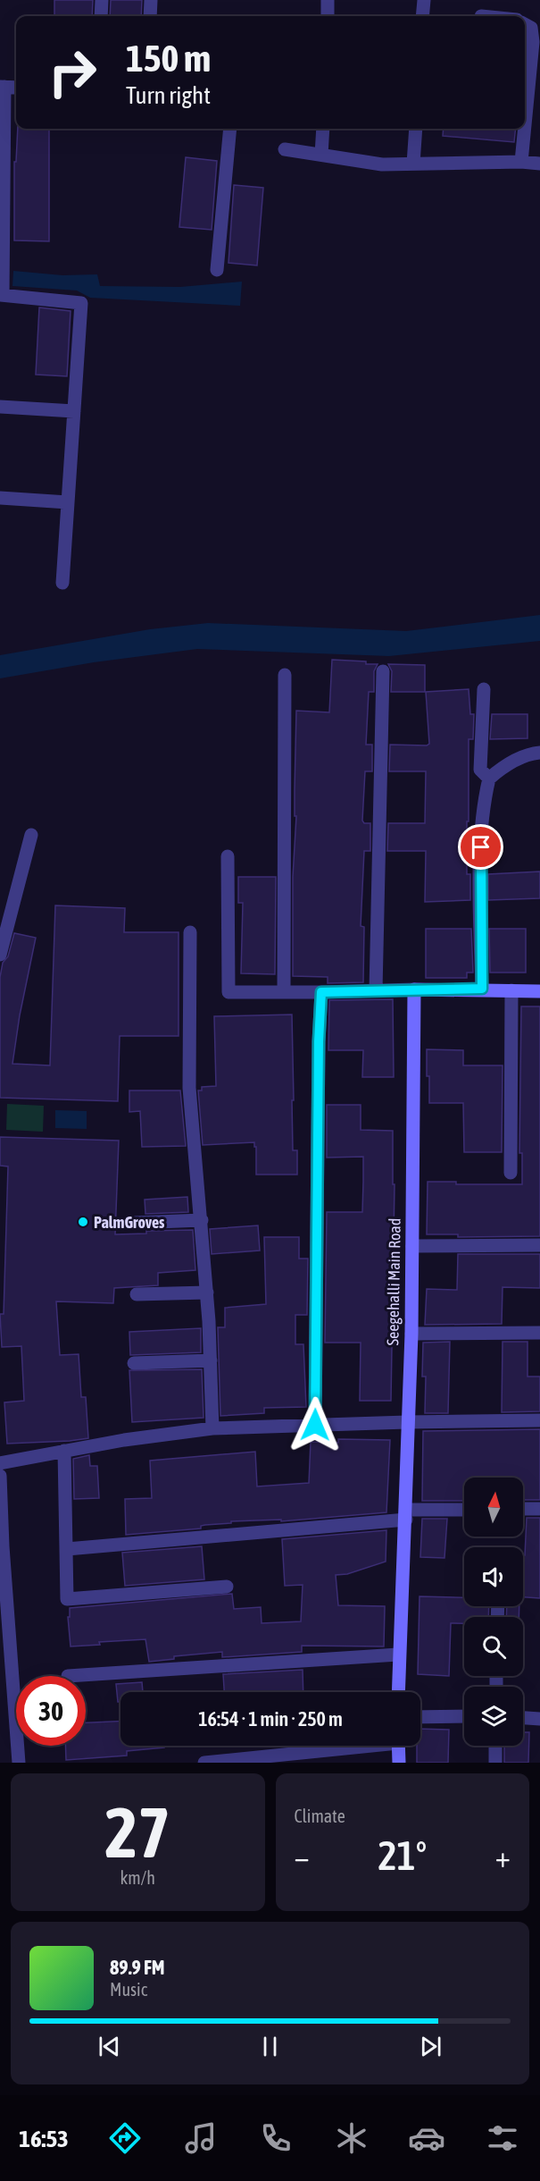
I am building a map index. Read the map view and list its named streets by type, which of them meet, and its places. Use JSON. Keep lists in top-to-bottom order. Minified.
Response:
{"streets":{"street":["Seegehalli Main Road"]},"places":["PalmGroves"],"north":"top","page":{"turn":["150 m","Turn right"],"limit":"30","trip":"16:54 · 1 min · 250 m","tile":[["27","km/h"],"Climate"],"heat":["−","21°","+"],"song":["89.9 FM","Music"],"tabs":"16:53"}}
